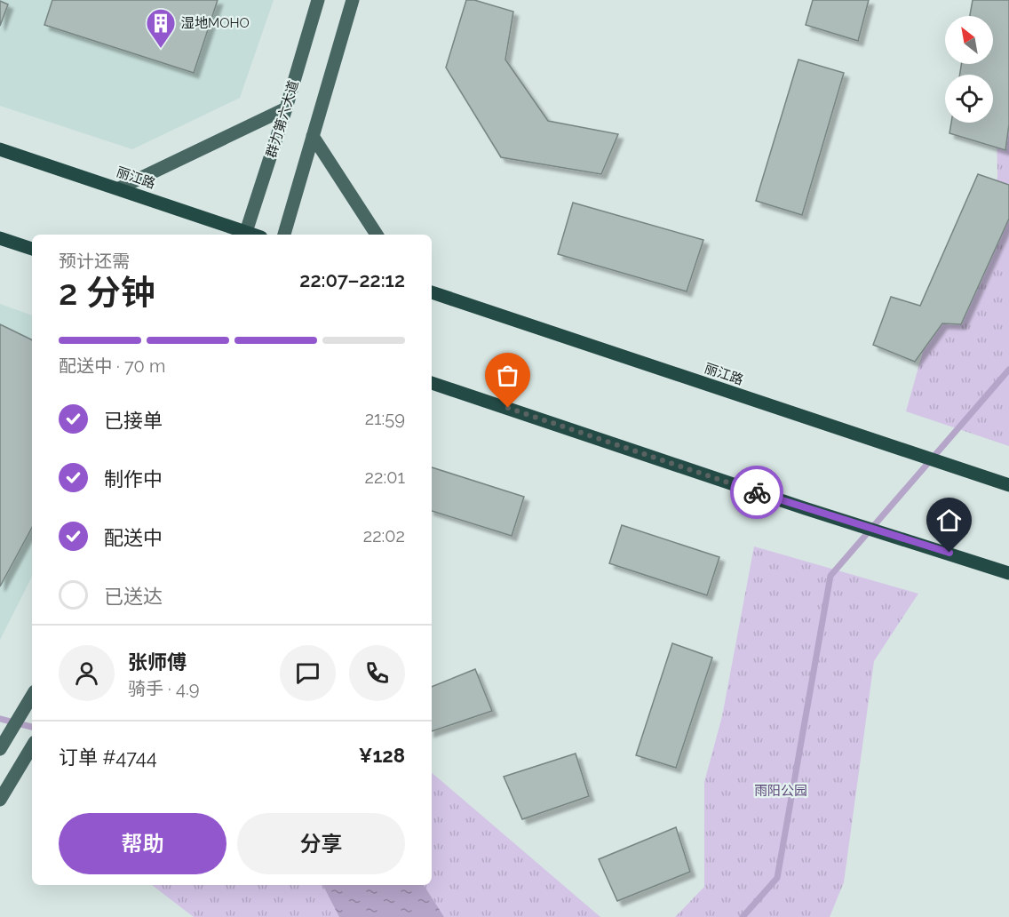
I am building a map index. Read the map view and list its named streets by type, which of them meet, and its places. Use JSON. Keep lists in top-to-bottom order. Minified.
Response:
{"streets":{"main road":["群力第六大道","丽江路"]},"parks":["雨阳公园"],"places":{"building":["湿地MOHO"]},"north":"top left","page":{"heading":["2 分钟","预计还需","22:07–22:12"],"panel":["张师傅","骑手 · 4.9","订单 #4744","¥128"],"bar":"配送中 · 70 m","list":[["已接单","21:59"],["制作中","22:01"],["配送中","22:02"],"已送达"],"buttons":["帮助","分享"]}}
